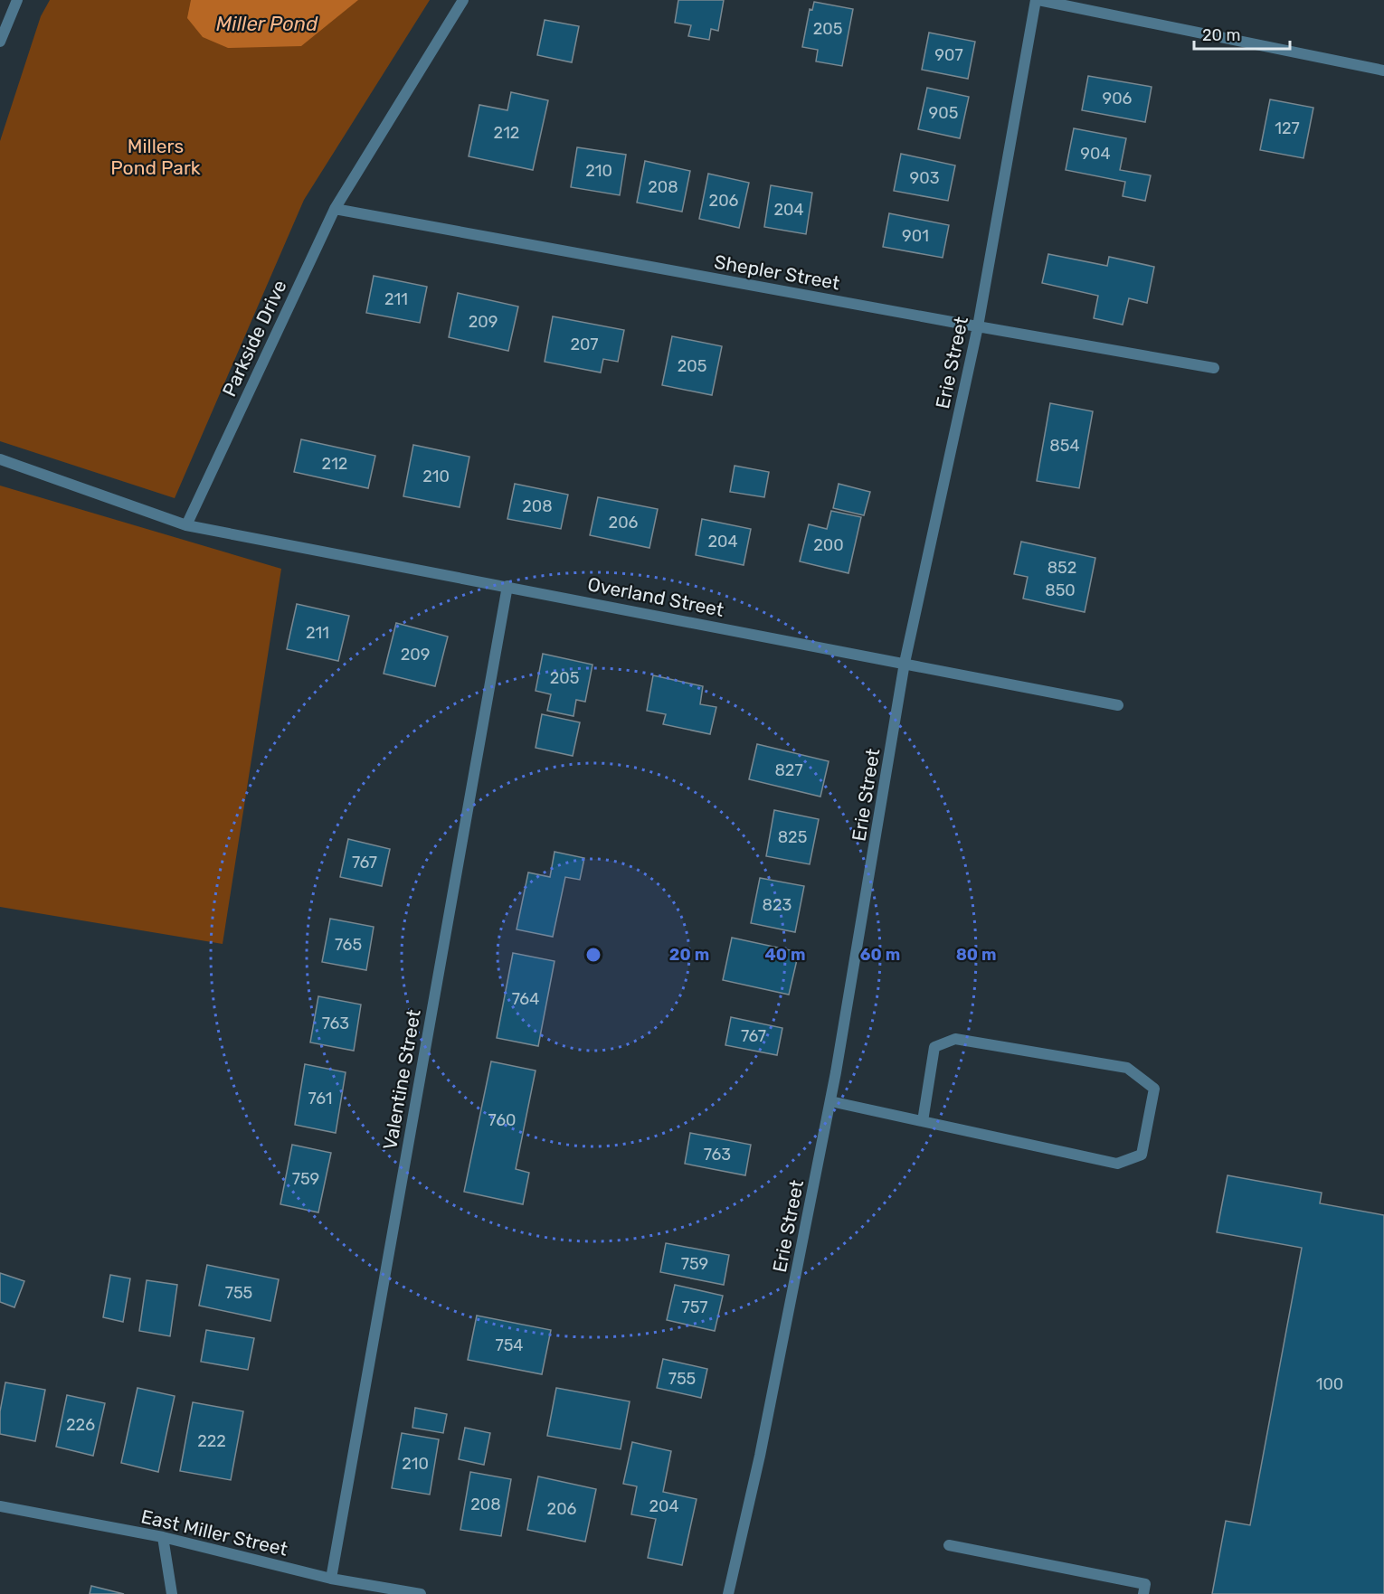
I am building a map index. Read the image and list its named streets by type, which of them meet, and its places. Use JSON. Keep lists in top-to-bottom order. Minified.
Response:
{"streets":{"street":["Shepler Street","Parkside Drive","Erie Street","Overland Street","Valentine Street","East Miller Street"]},"crossings":[["Shepler Street","Parkside Drive"],["Shepler Street","Erie Street"],["Parkside Drive","Overland Street"],["Erie Street","Overland Street"],["Overland Street","Valentine Street"],["Valentine Street","East Miller Street"]],"water":["Miller Pond"],"parks":["Millers Pond Park"],"house_numbers":["205","907","906","905","127","212","904","210","903","208","206","204","901","211","209","207","205","854","212","210","208","206","204","200","852","850","211","209","205","827","825","767","823","765","764","763","767","761","760","763","759","759","755","757","754","755","100","226","222","210","208","204","206"],"scale_bar":"20 m","rings":["20 m","40 m","60 m","80 m"]}
